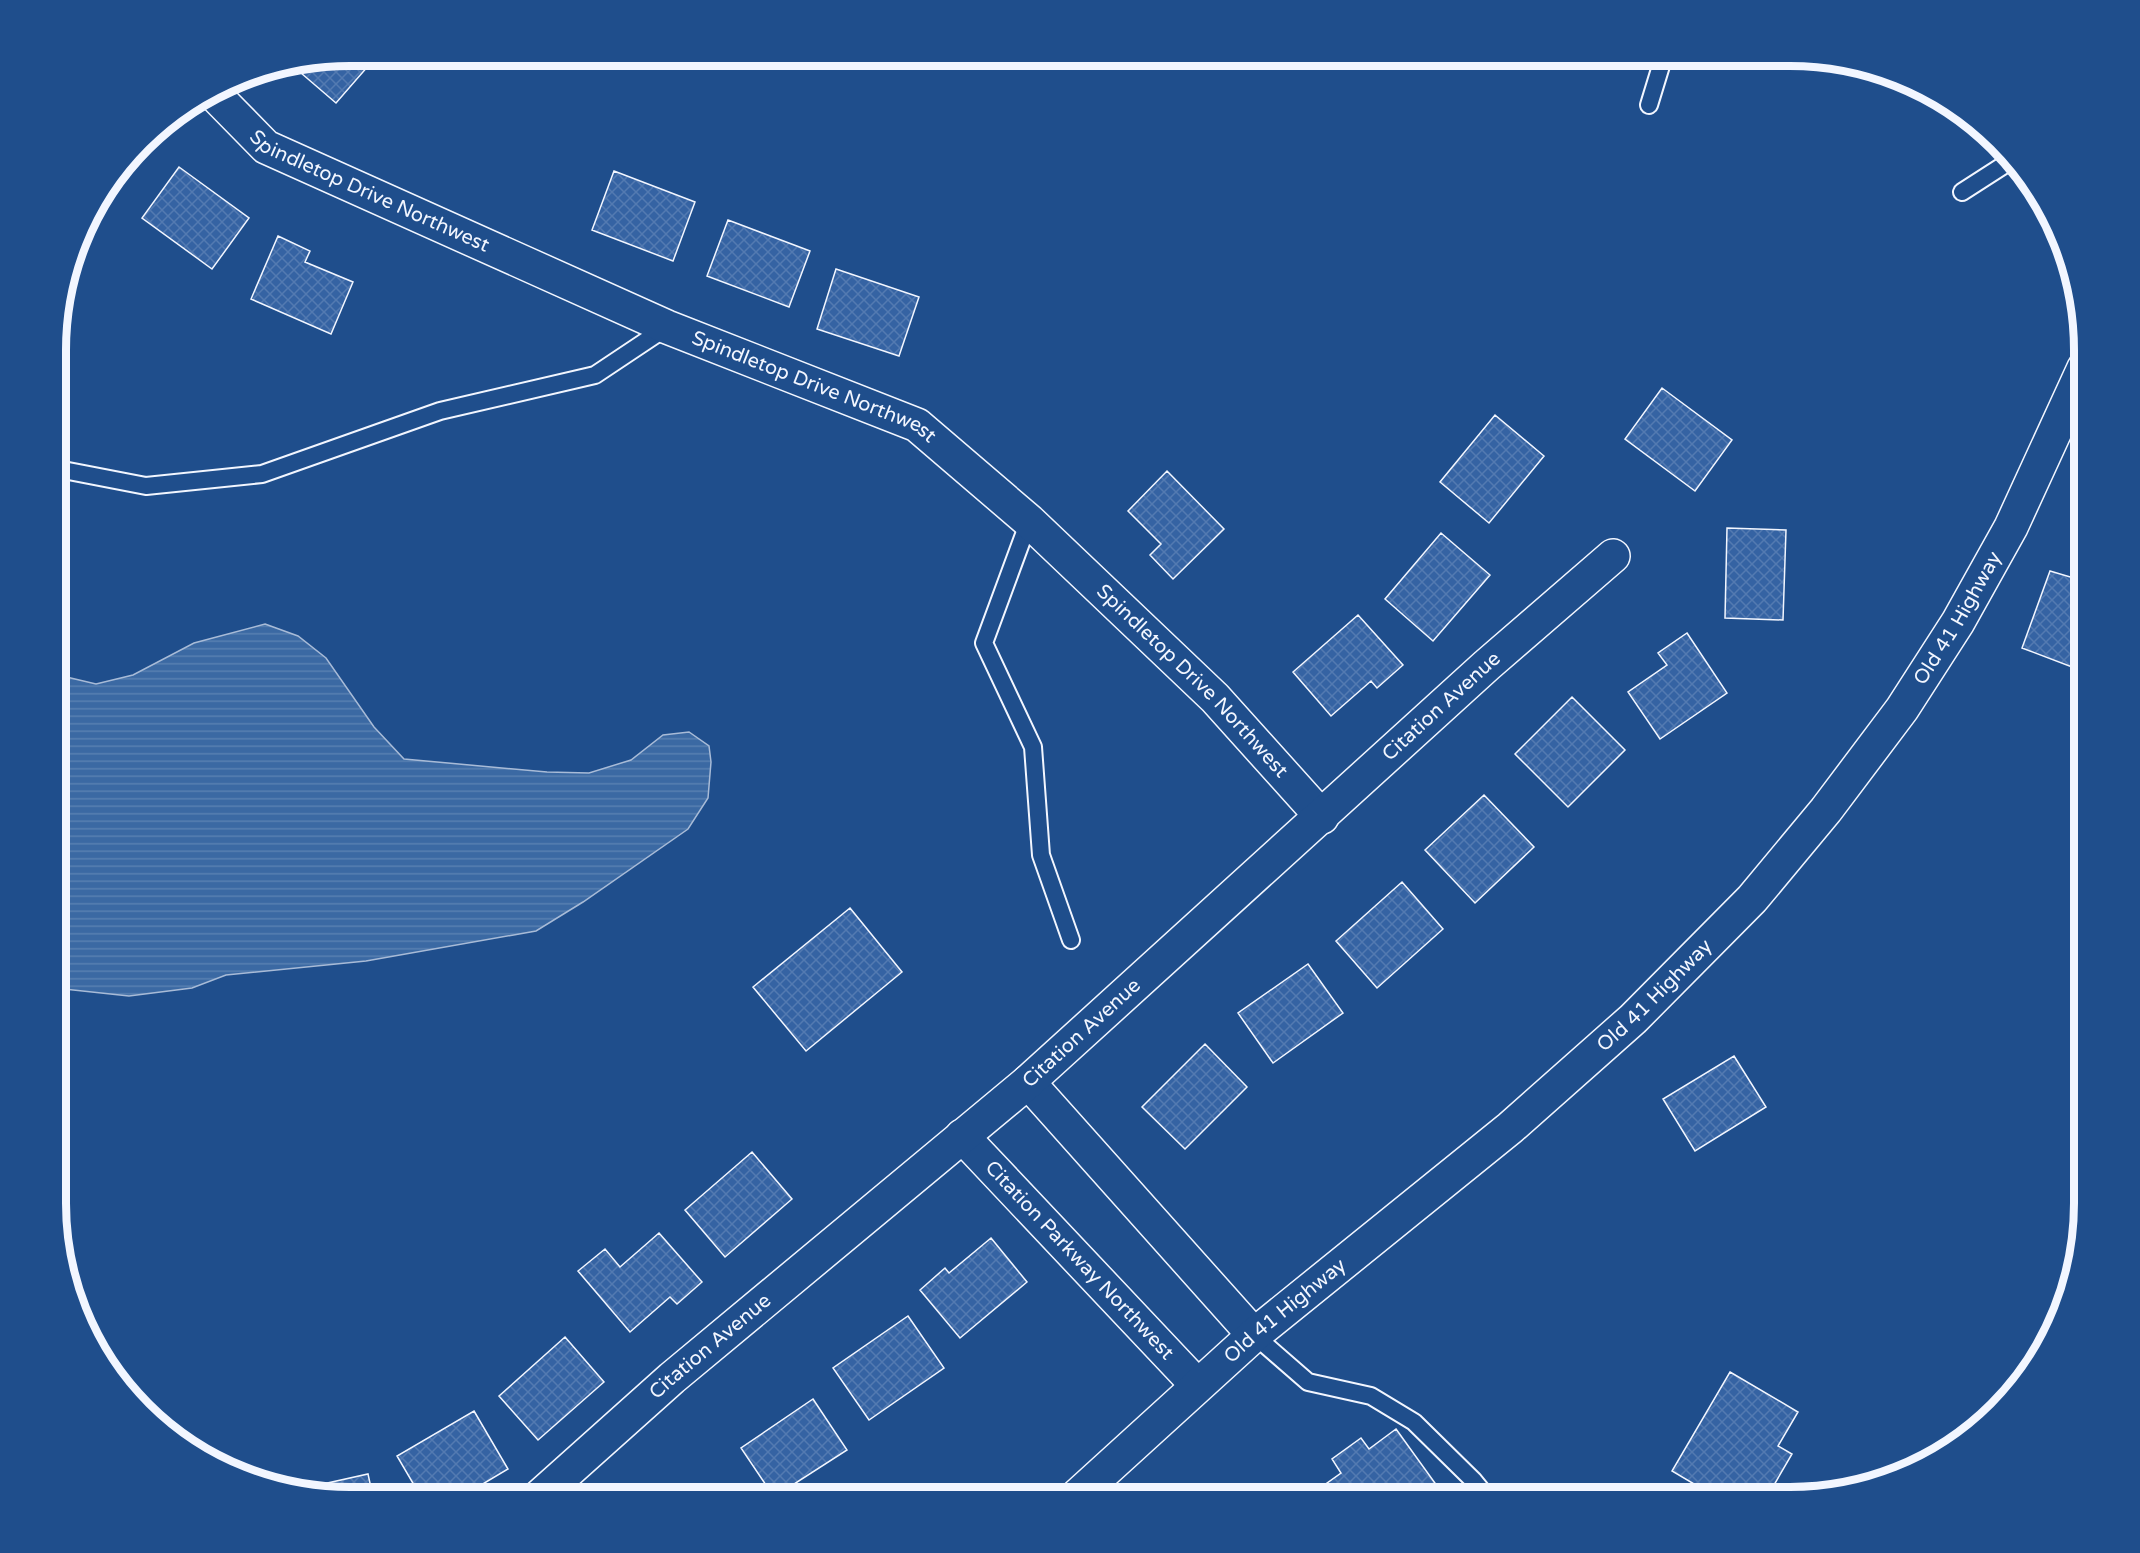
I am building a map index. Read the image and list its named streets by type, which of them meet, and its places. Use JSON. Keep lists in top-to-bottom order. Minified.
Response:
{"streets":{"street":["Spindletop Drive Northwest","Old 41 Highway","Citation Avenue","Citation Parkway Northwest"]},"crossings":[["Spindletop Drive Northwest","Citation Avenue"],["Old 41 Highway","Citation Parkway Northwest"],["Citation Avenue","Citation Parkway Northwest"]]}
